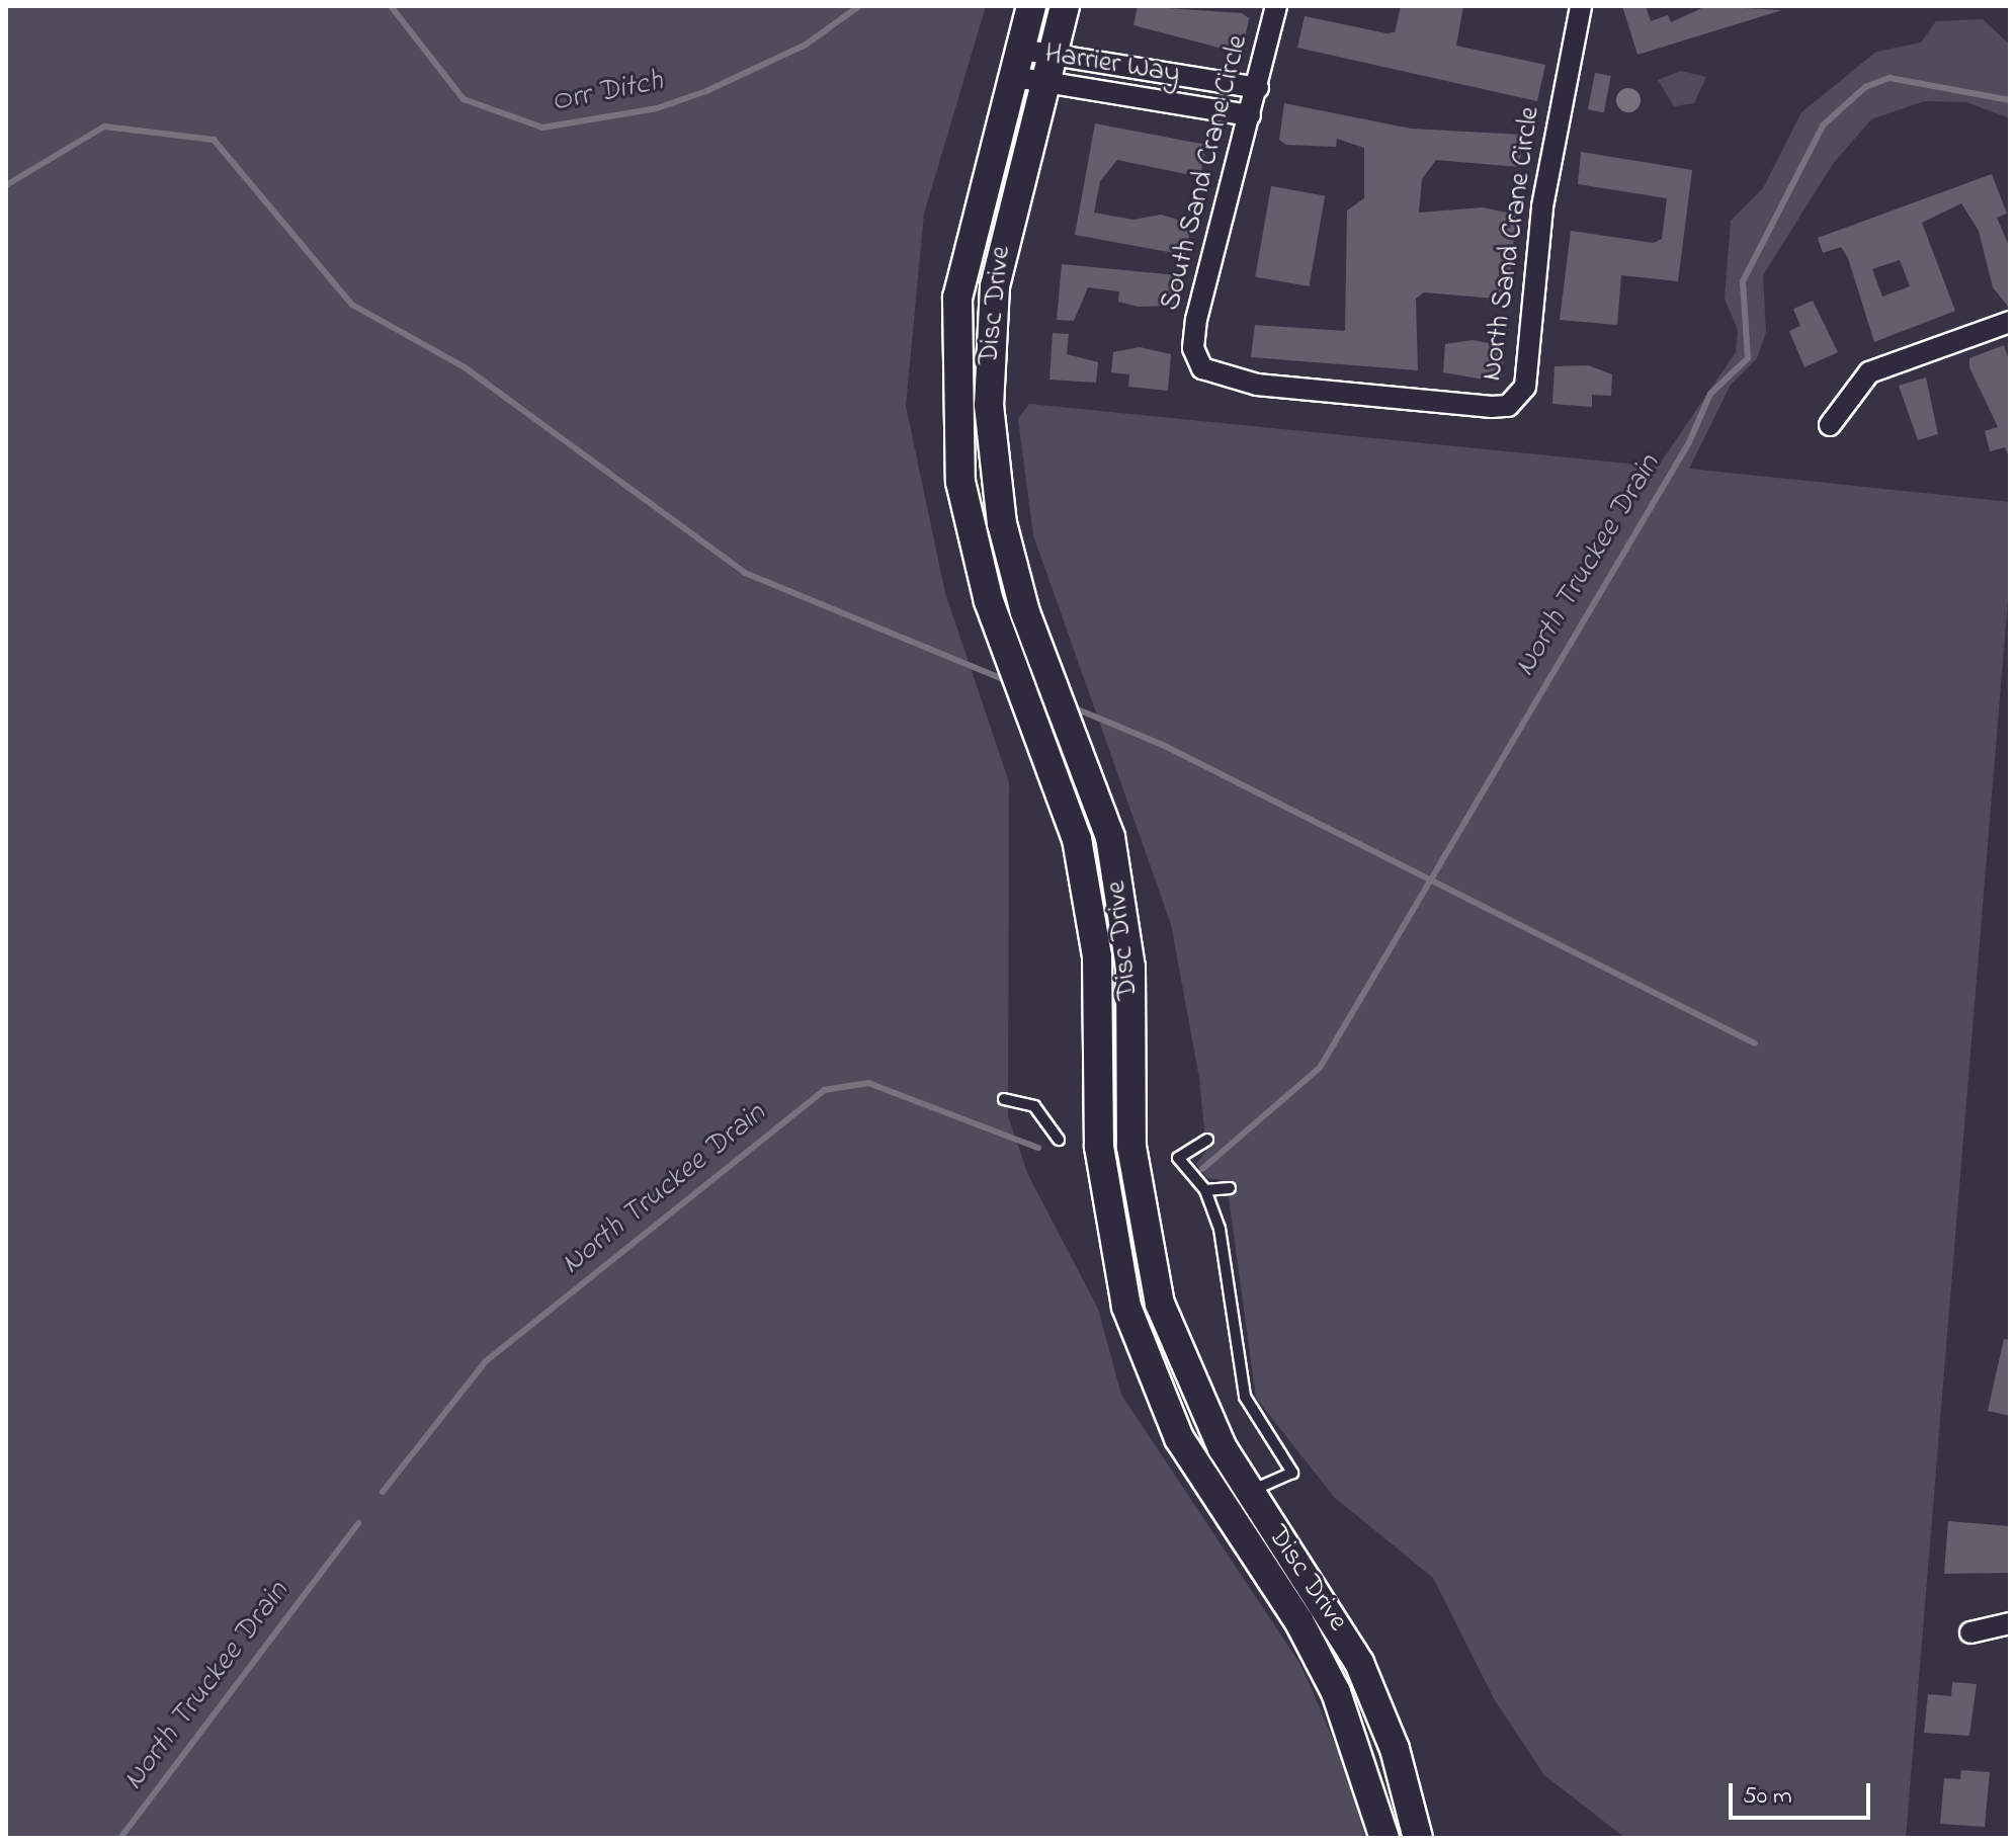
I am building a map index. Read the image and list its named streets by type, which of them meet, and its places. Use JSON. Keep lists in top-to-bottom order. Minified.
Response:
{"streets":{"main road":["Disc Drive"],"street":["Harrier Way","South Sand Crane Circle","North Sand Crane Circle"]},"crossings":[["Harrier Way","South Sand Crane Circle"],["Harrier Way","Disc Drive"],["South Sand Crane Circle","North Sand Crane Circle"]],"water":["Orr Ditch","North Truckee Drain"],"scale_bar":"50 m"}
